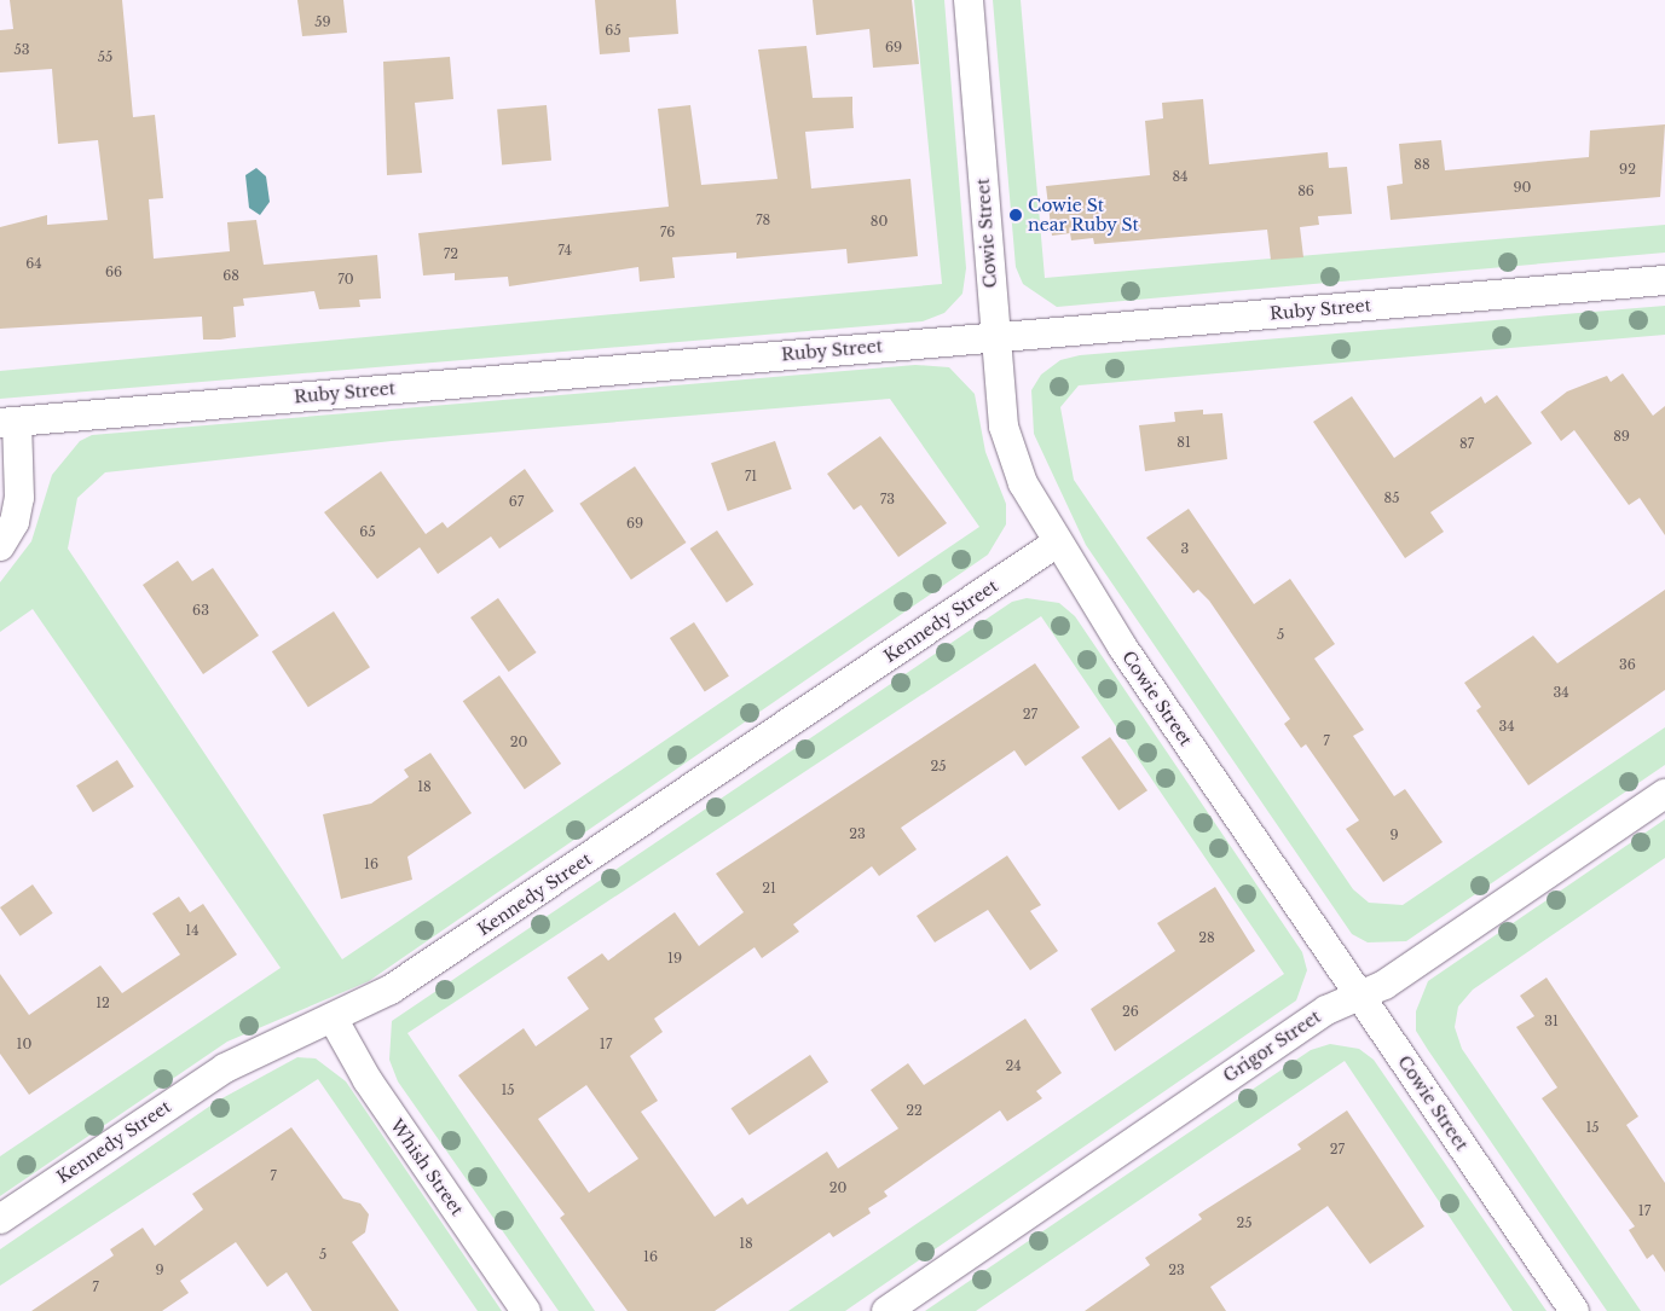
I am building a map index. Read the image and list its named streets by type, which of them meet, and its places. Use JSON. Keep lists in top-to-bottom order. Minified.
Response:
{"streets":{"street":["Cowie Street","Ruby Street","Kennedy Street","Grigor Street","Whish Street"]},"crossings":[["Cowie Street","Ruby Street"],["Cowie Street","Kennedy Street"],["Cowie Street","Grigor Street"],["Kennedy Street","Whish Street"]],"places":["Cowie St near Ruby St"],"house_numbers":["59","65","69","53","55","88","92","84","90","86","78","80","76","74","72","64","66","68","70","89","81","87","71","85","73","67","69","65","3","63","5","36","34","27","34","7","20","25","18","23","9","16","21","14","28","19","12","26","31","10","17","24","15","22","15","27","7","20","17","25","18","5","16","9","23","7"]}
